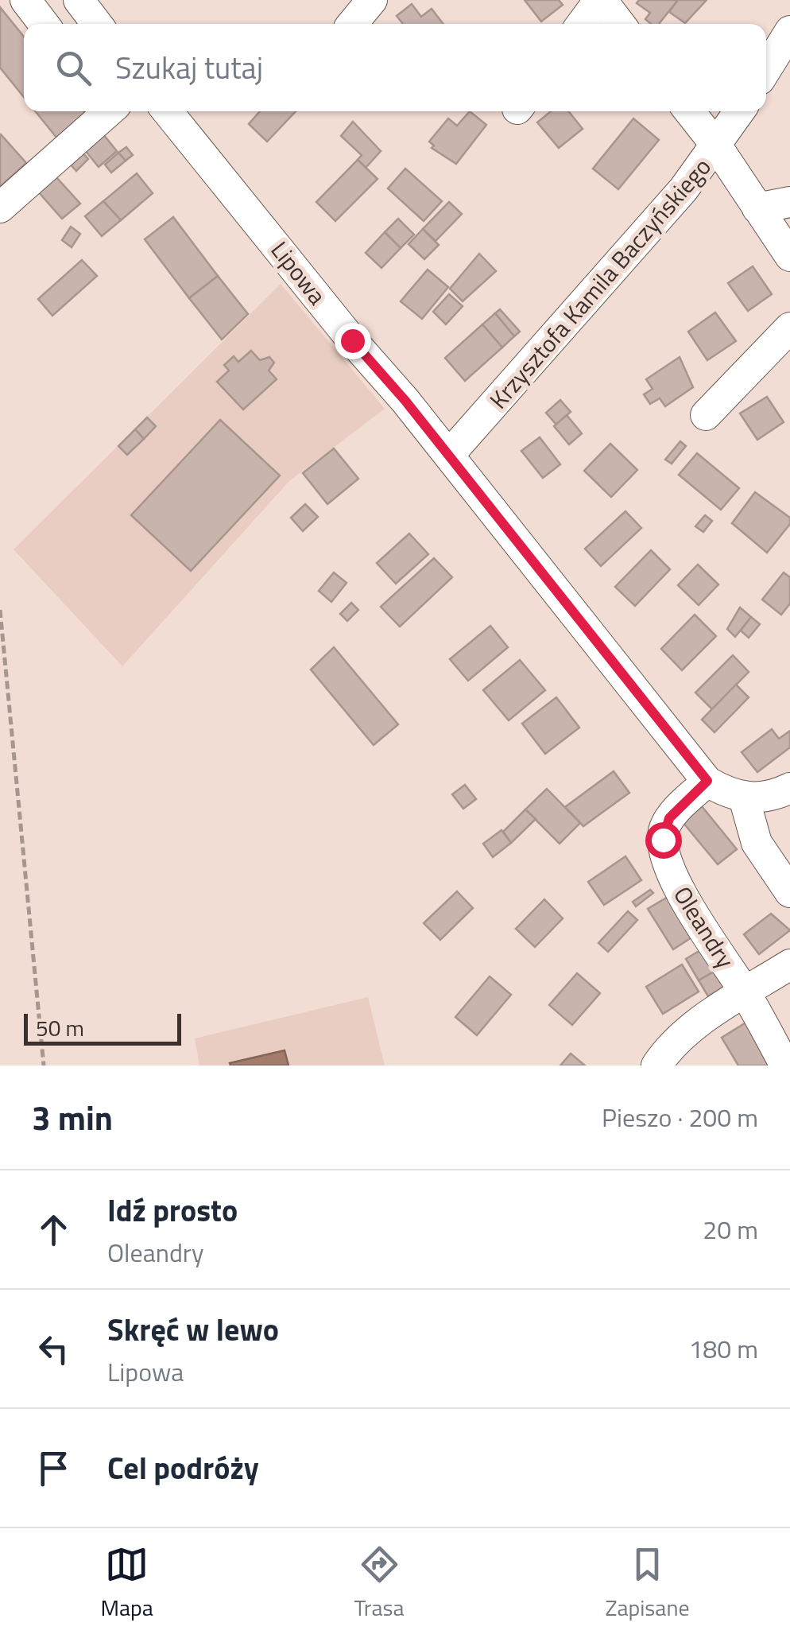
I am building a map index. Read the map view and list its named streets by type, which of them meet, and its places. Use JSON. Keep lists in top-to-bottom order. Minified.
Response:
{"streets":{"street":["Lipowa","Krzysztofa Kamila Baczyńskiego","Oleandry"]},"crossings":[["Lipowa","Krzysztofa Kamila Baczyńskiego"],["Lipowa","Oleandry"]],"scale_bar":"50 m","page":{"search":"Szukaj tutaj","scale":"50 m","heading":["3 min","Pieszo · 200 m"],"list":[["Idź prosto","Oleandry","20 m"],["Skręć w lewo","Lipowa","180 m"],"Cel podróży"],"nav":["Mapa","Trasa","Zapisane"]}}
